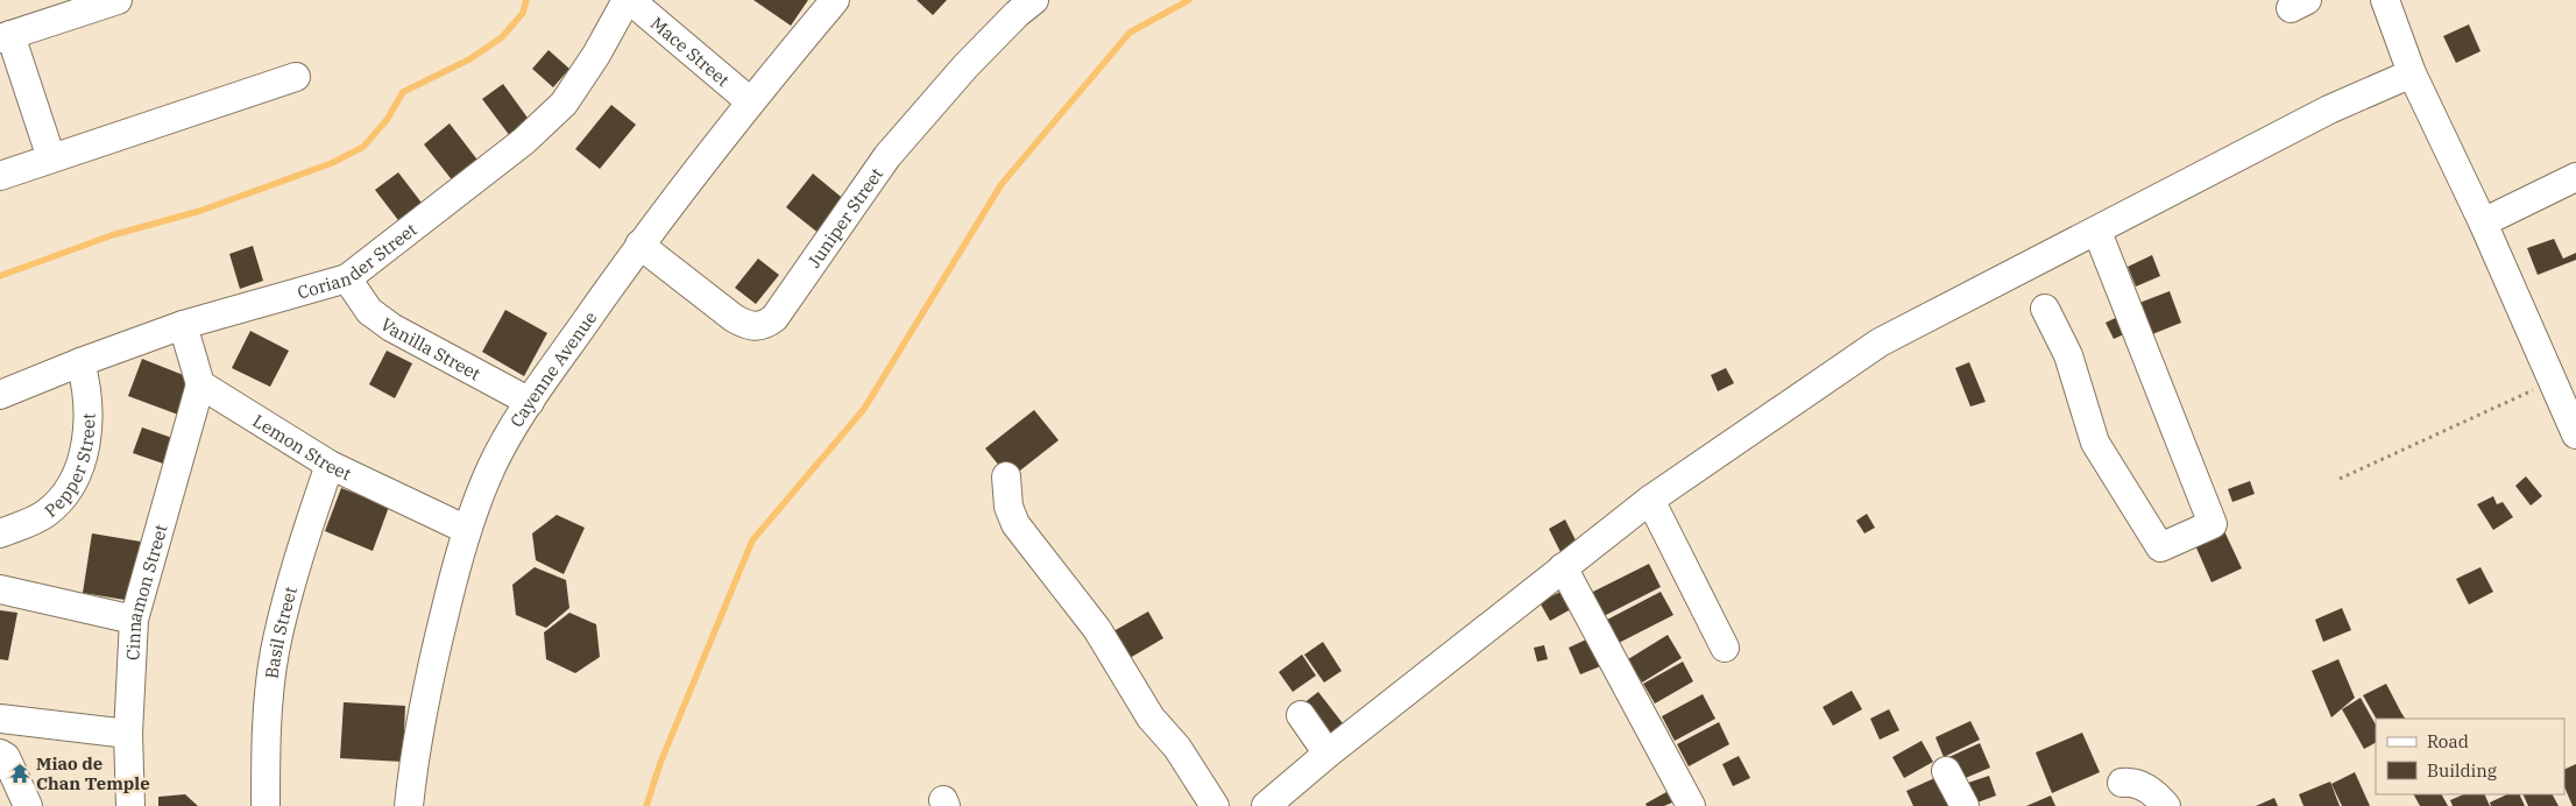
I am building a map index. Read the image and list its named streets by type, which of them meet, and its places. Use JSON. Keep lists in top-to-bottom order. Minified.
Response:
{"streets":{"street":["Mace Street","Juniper Street","Coriander Street","Vanilla Street","Cayenne Avenue","Lemon Street","Pepper Street","Cinnamon Street","Basil Street"]},"crossings":[["Mace Street","Coriander Street"],["Mace Street","Cayenne Avenue"],["Juniper Street","Cayenne Avenue"],["Coriander Street","Vanilla Street"],["Coriander Street","Pepper Street"],["Vanilla Street","Cayenne Avenue"],["Cayenne Avenue","Lemon Street"],["Lemon Street","Cinnamon Street"],["Lemon Street","Basil Street"]],"places":{"temple":["Miao de Chan Temple"]},"legend":["Road","Building"]}
